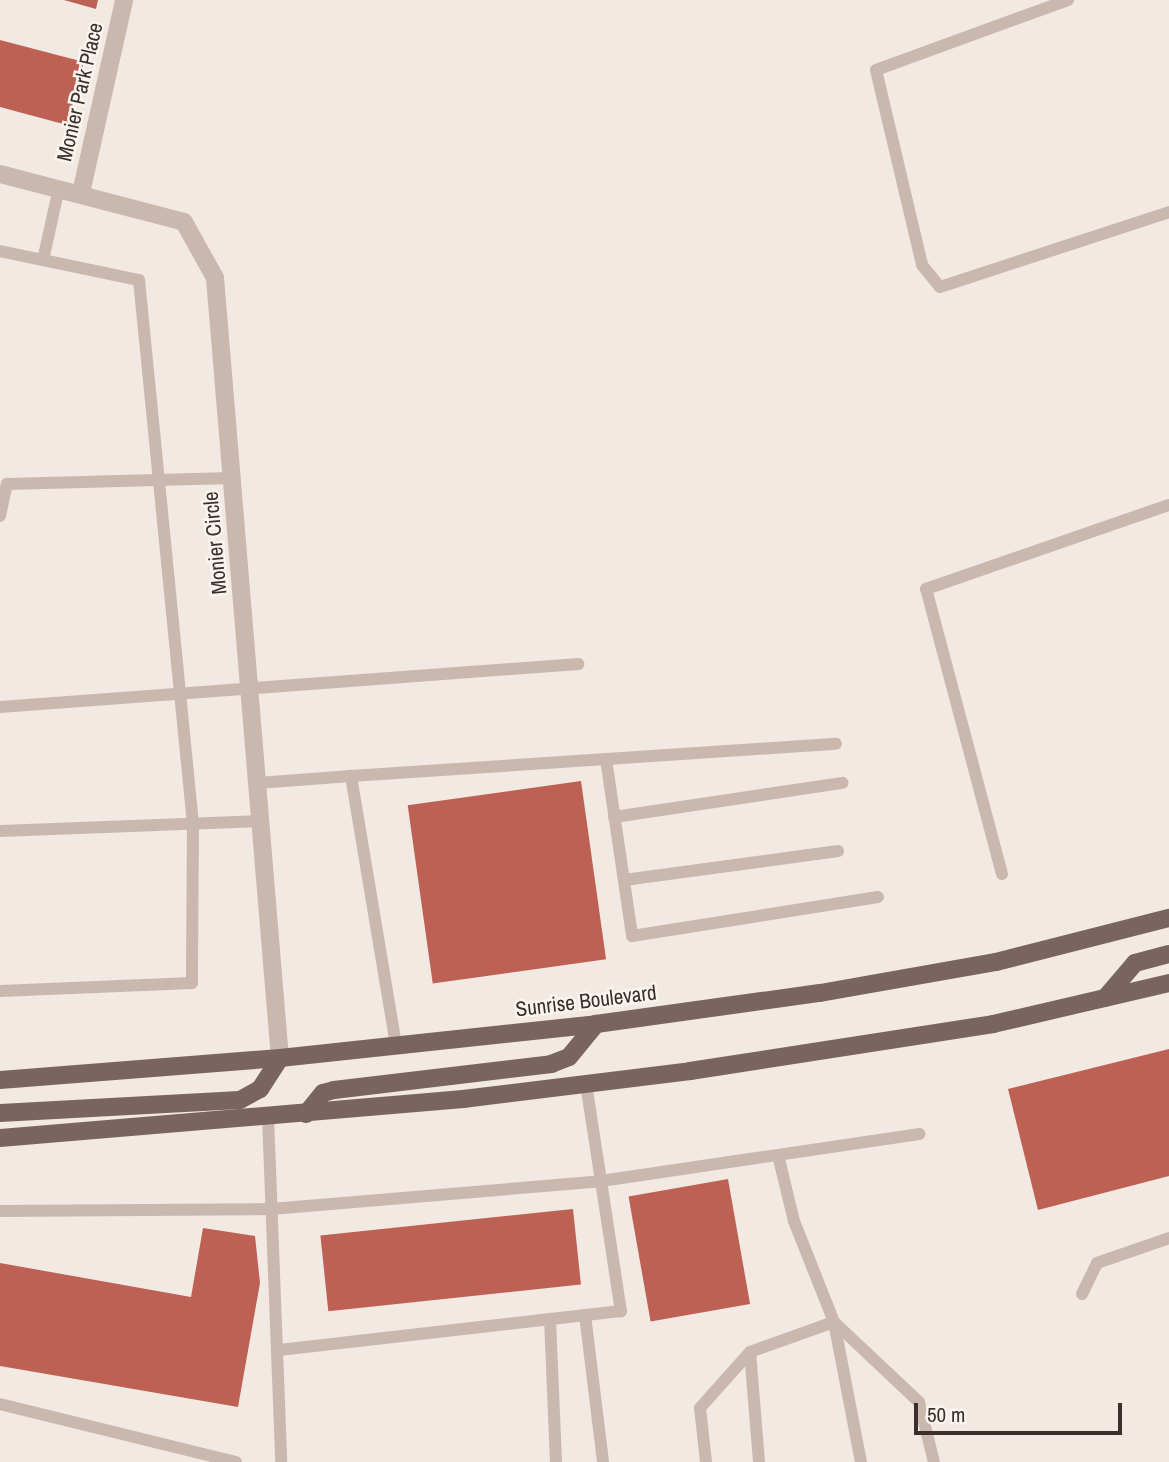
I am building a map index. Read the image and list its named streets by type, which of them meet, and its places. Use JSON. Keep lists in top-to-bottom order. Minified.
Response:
{"streets":{"main road":["Sunrise Boulevard"],"street":["Monier Park Place","Monier Circle"]},"crossings":[["Monier Park Place","Monier Circle"],["Monier Circle","Sunrise Boulevard"]],"scale_bar":"50 m"}
